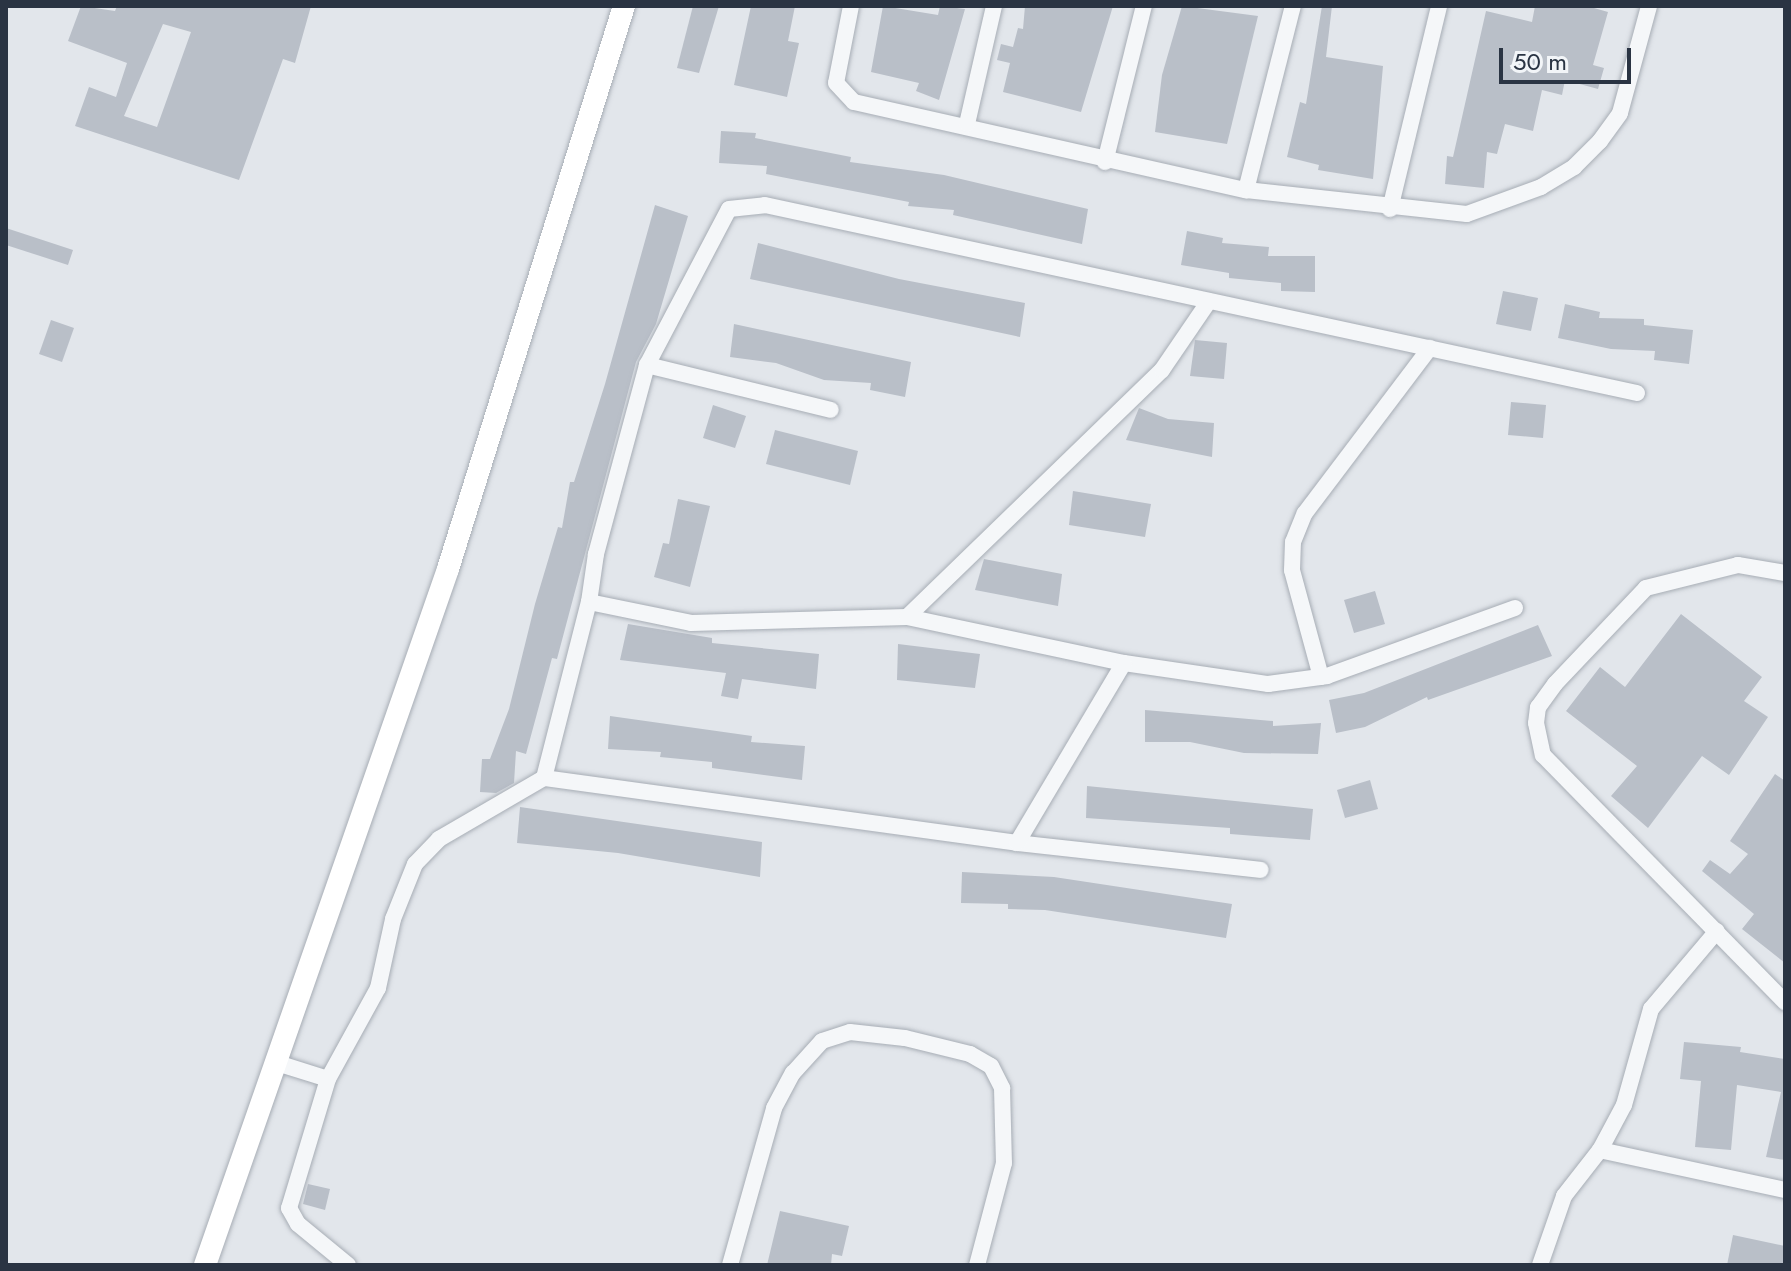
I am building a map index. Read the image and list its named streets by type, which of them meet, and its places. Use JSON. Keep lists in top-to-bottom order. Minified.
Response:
{"scale_bar":"50 m"}
